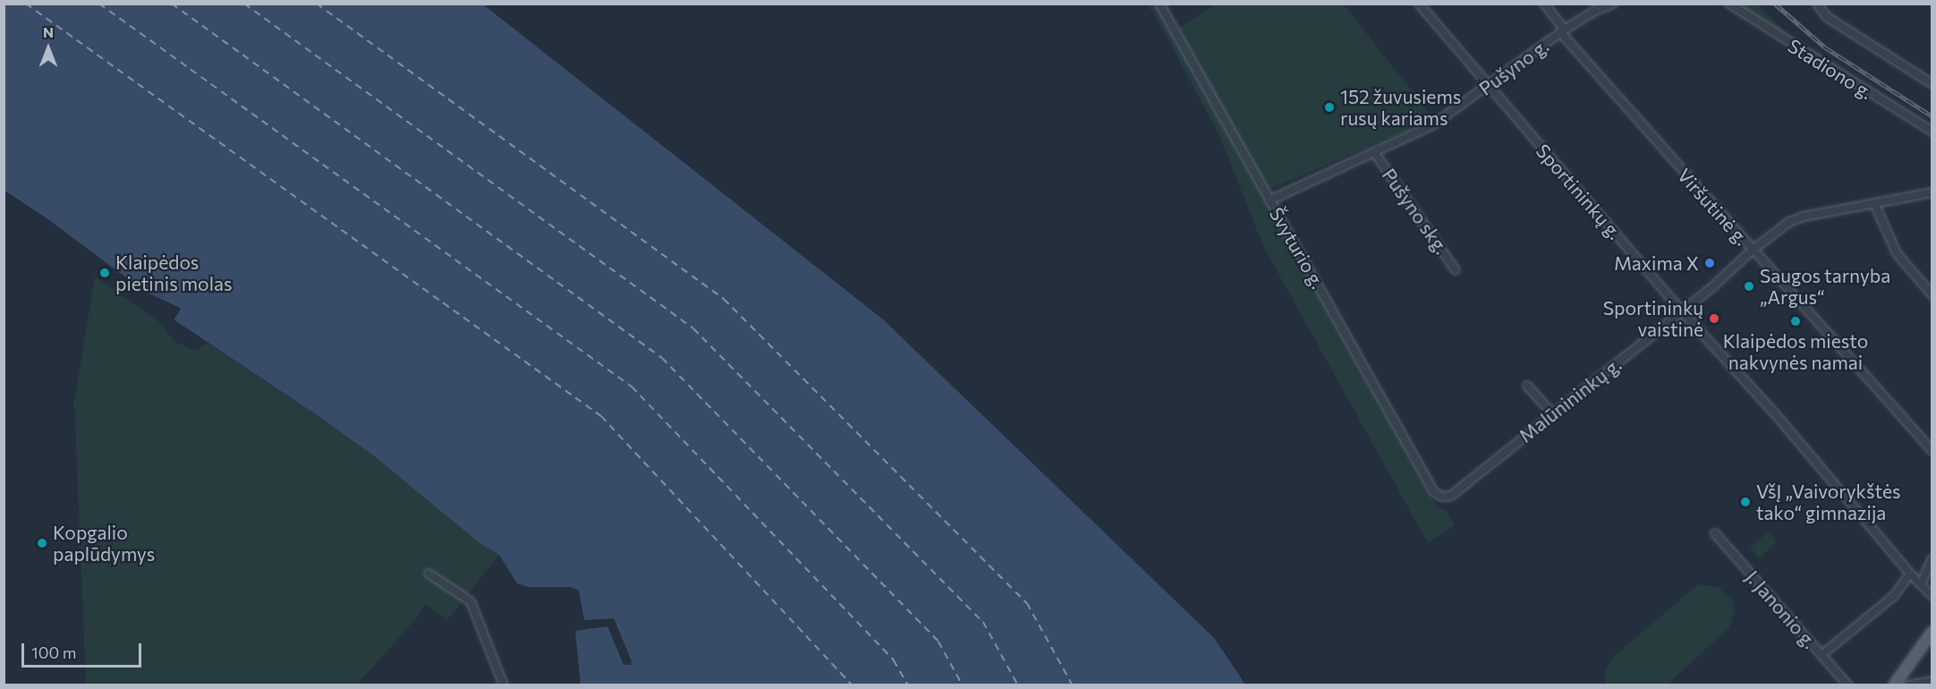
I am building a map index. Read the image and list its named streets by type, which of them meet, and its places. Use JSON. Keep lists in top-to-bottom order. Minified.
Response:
{"streets":{"street":["Pušyno g.","Stadiono g.","Sportininkų g.","Viršutinė g.","Pušyno skg.","Švyturio g.","Malūnininkų g.","J. Janonio g."]},"crossings":[["Pušyno g.","Sportininkų g."],["Pušyno g.","Viršutinė g."],["Pušyno g.","Pušyno skg."],["Pušyno g.","Švyturio g."],["Sportininkų g.","Malūnininkų g."],["Viršutinė g.","Malūnininkų g."],["Švyturio g.","Malūnininkų g."]],"places":["152 žuvusiems rusų kariams","Maxima X","Klaipėdos pietinis molas","Saugos tarnyba „Argus“","Sportininkų vaistinė","Klaipėdos miesto nakvynės namai","VšĮ „Vaivorykštės tako“ gimnazija","Kopgalio paplūdymys"],"scale_bar":"100 m","north":"top"}
